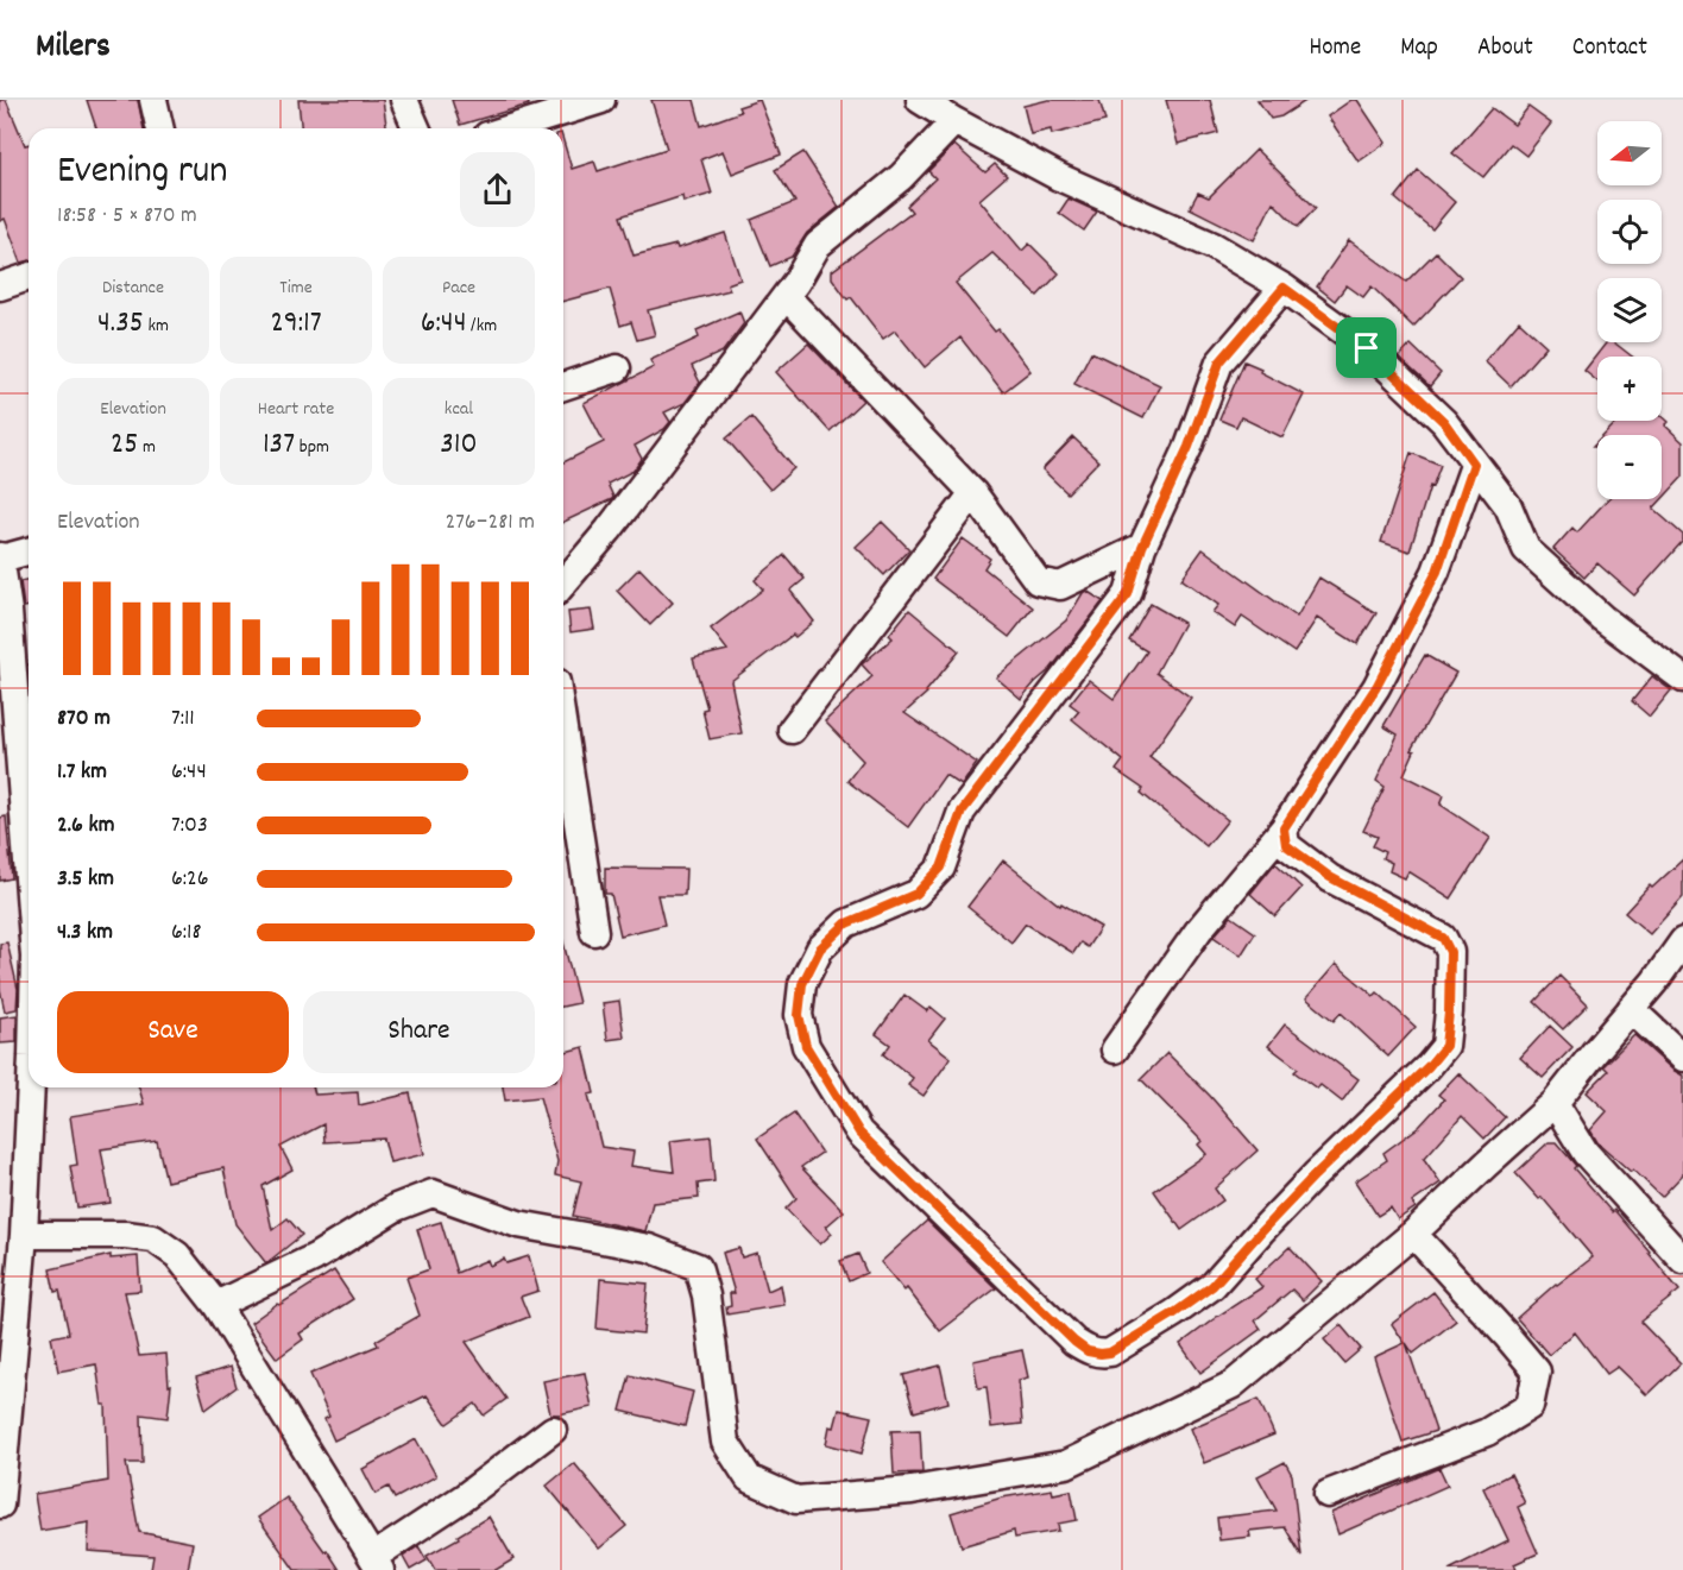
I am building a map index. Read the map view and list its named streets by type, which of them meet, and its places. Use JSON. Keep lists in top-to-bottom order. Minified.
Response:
{"north":"left","page":{"header":"Milers","nav":["Home","Map","About","Contact"],"map_buttons":["+","−"],"heading":["Evening run","18:58 · 5 × 870 m"],"stats":[["Distance","4.35 km"],["Time","29:17"],["Pace","6:44 /km"],["Elevation","25 m"],["Heart rate","137 bpm"],["kcal","310"]],"chart":["Elevation","276–281 m"],"list":[{"name":"870 m","note":"7:11"},{"name":"1.7 km","note":"6:44"},{"name":"2.6 km","note":"7:03"},{"name":"3.5 km","note":"6:26"},{"name":"4.3 km","note":"6:18"}],"buttons":["Save","Share"]}}
